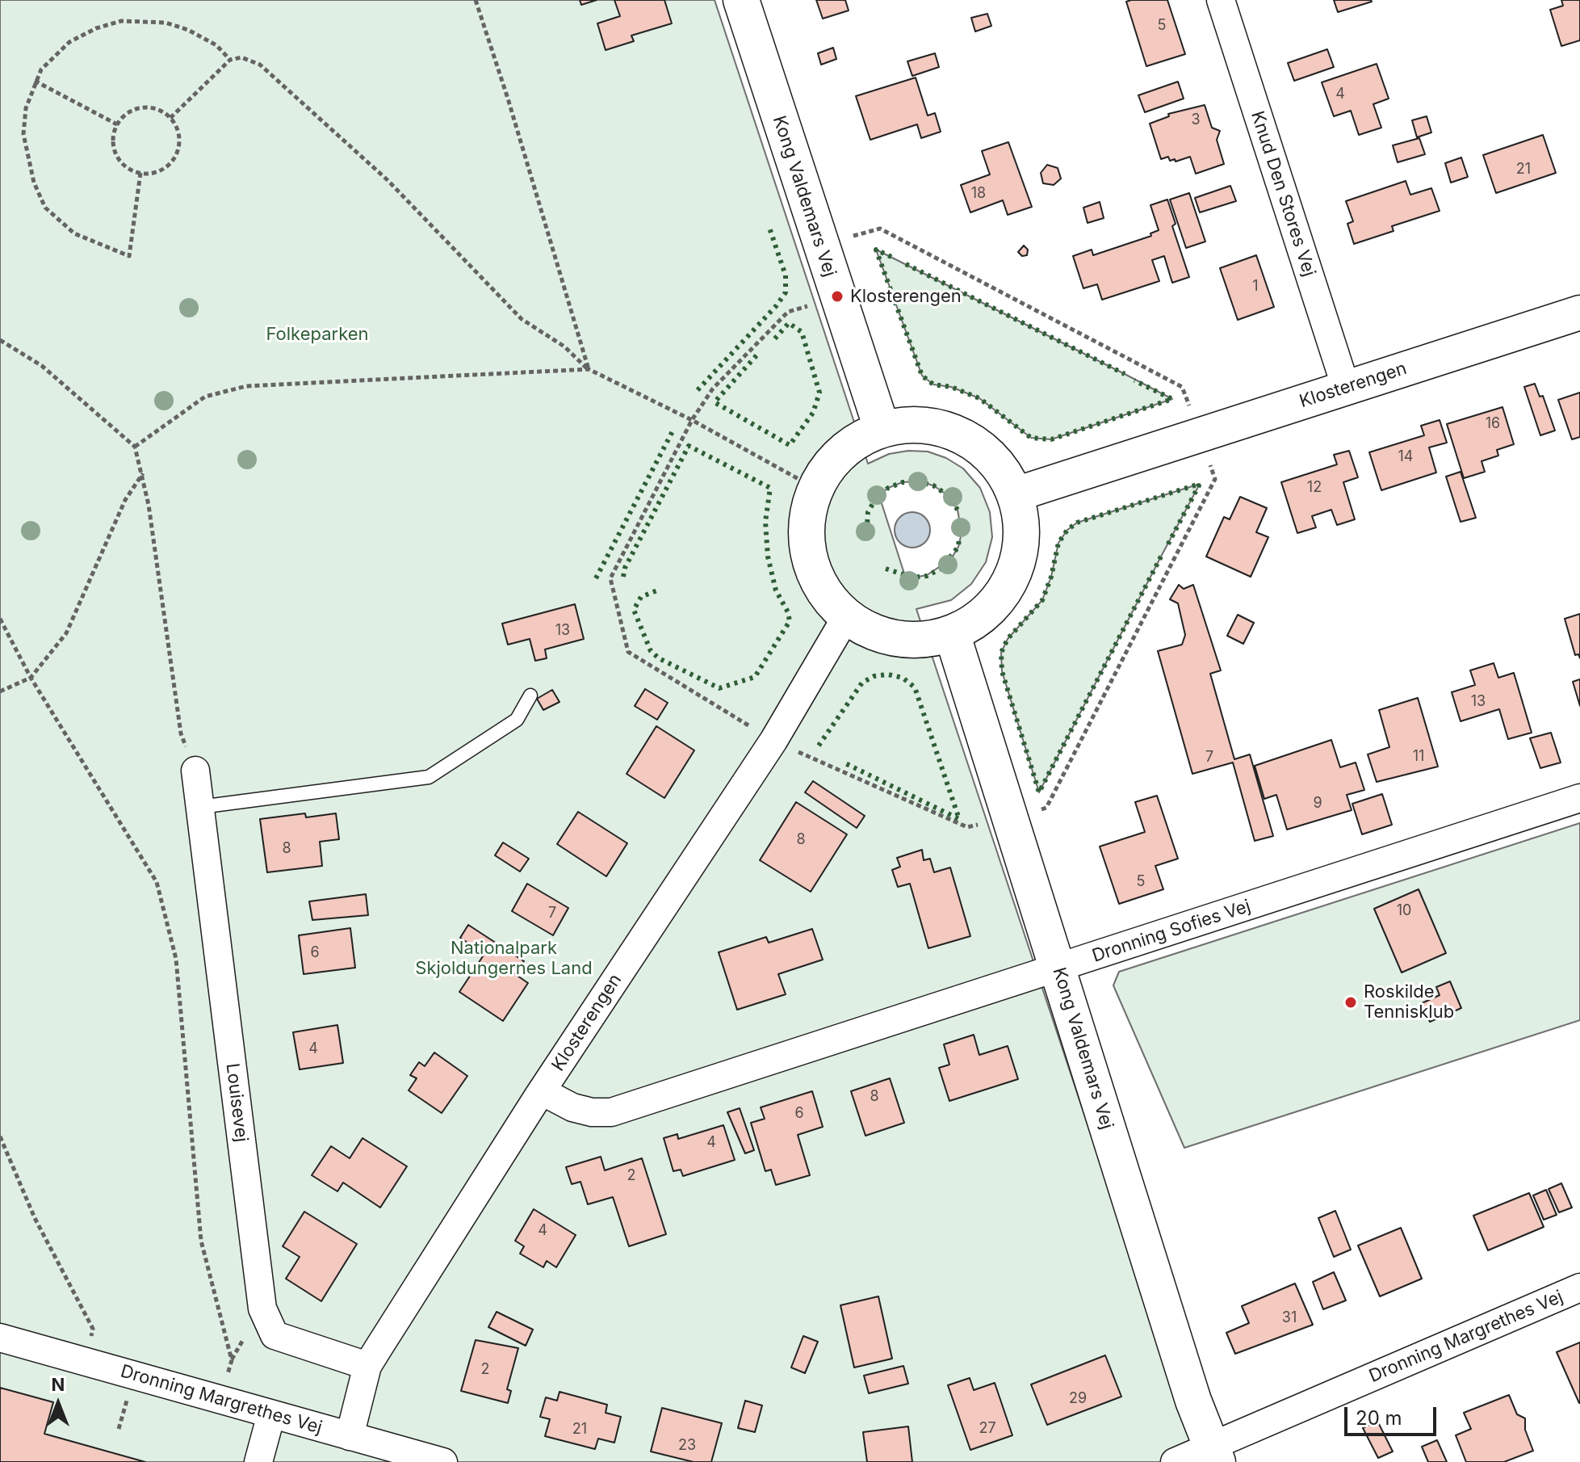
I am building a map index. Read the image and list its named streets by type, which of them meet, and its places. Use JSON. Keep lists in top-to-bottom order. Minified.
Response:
{"streets":{"main road":["Kong Valdemars Vej"],"street":["Knud Den Stores Vej","Klosterengen","Dronning Sofies Vej","Louisevej","Dronning Margrethes Vej"]},"crossings":[["Knud Den Stores Vej","Klosterengen"],["Kong Valdemars Vej","Klosterengen"],["Kong Valdemars Vej","Dronning Sofies Vej"],["Kong Valdemars Vej","Dronning Margrethes Vej"],["Klosterengen","Dronning Sofies Vej"],["Klosterengen","Louisevej"],["Klosterengen","Dronning Margrethes Vej"]],"parks":["Folkeparken","Nationalpark Skjoldungernes Land"],"places":["Klosterengen","Roskilde Tennisklub"],"house_numbers":["5","4","3","21","18","1","16","14","12","13","13","11","7","9","8","8","5","10","7","6","4","8","6","4","2","4","31","2","29","27","21","23"],"scale_bar":"20 m","north":"top"}
